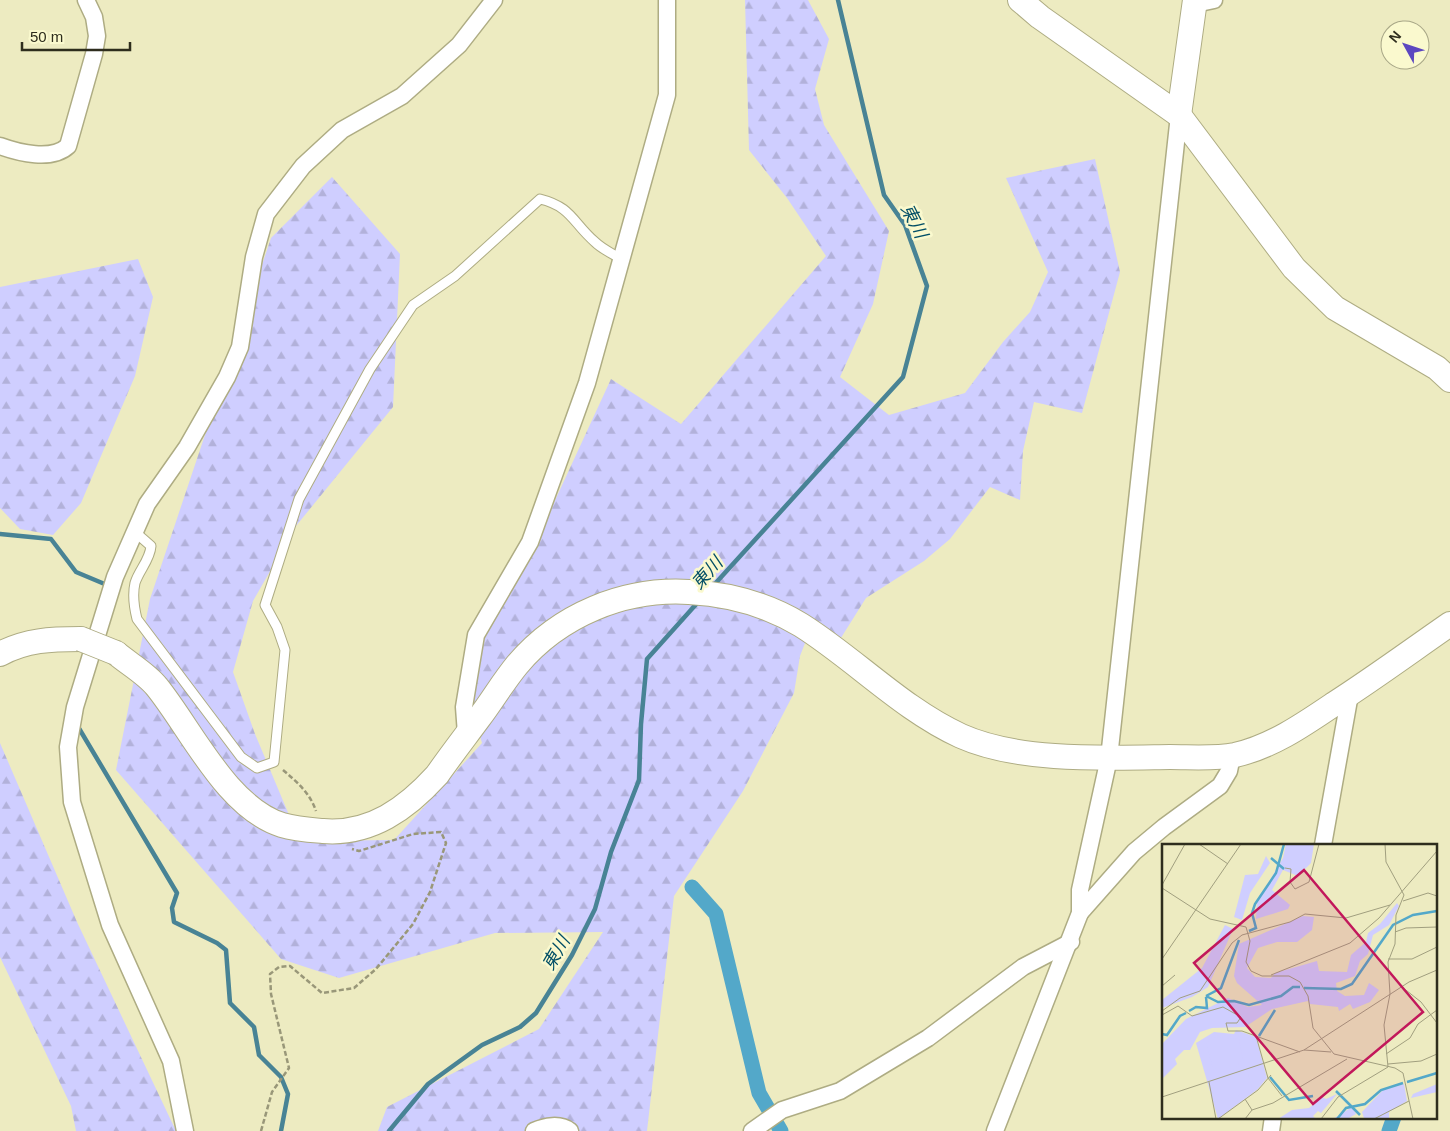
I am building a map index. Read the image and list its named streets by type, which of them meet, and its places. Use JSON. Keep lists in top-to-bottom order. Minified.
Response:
{"water":["東川"],"scale_bar":"50 m","north":"top left"}
